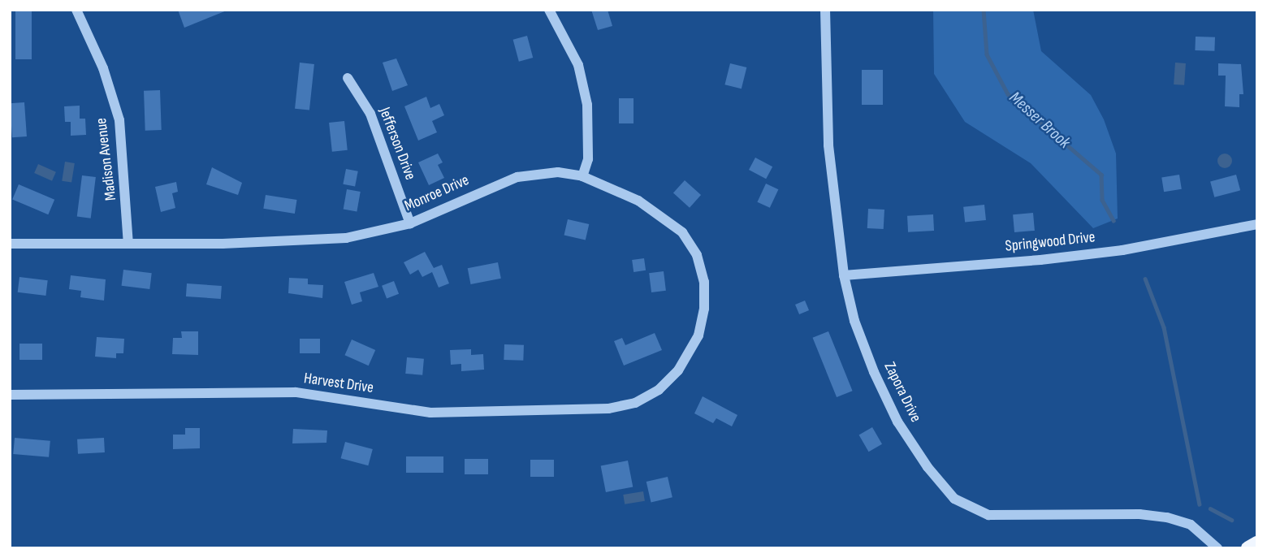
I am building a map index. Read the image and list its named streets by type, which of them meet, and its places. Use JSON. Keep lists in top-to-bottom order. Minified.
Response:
{"streets":{"street":["Jefferson Drive","Madison Avenue","Monroe Drive","Springwood Drive","Harvest Drive","Zapora Drive"]},"crossings":[["Jefferson Drive","Monroe Drive"],["Madison Avenue","Monroe Drive"],["Monroe Drive","Harvest Drive"],["Springwood Drive","Zapora Drive"]],"water":["Messer Brook"]}
